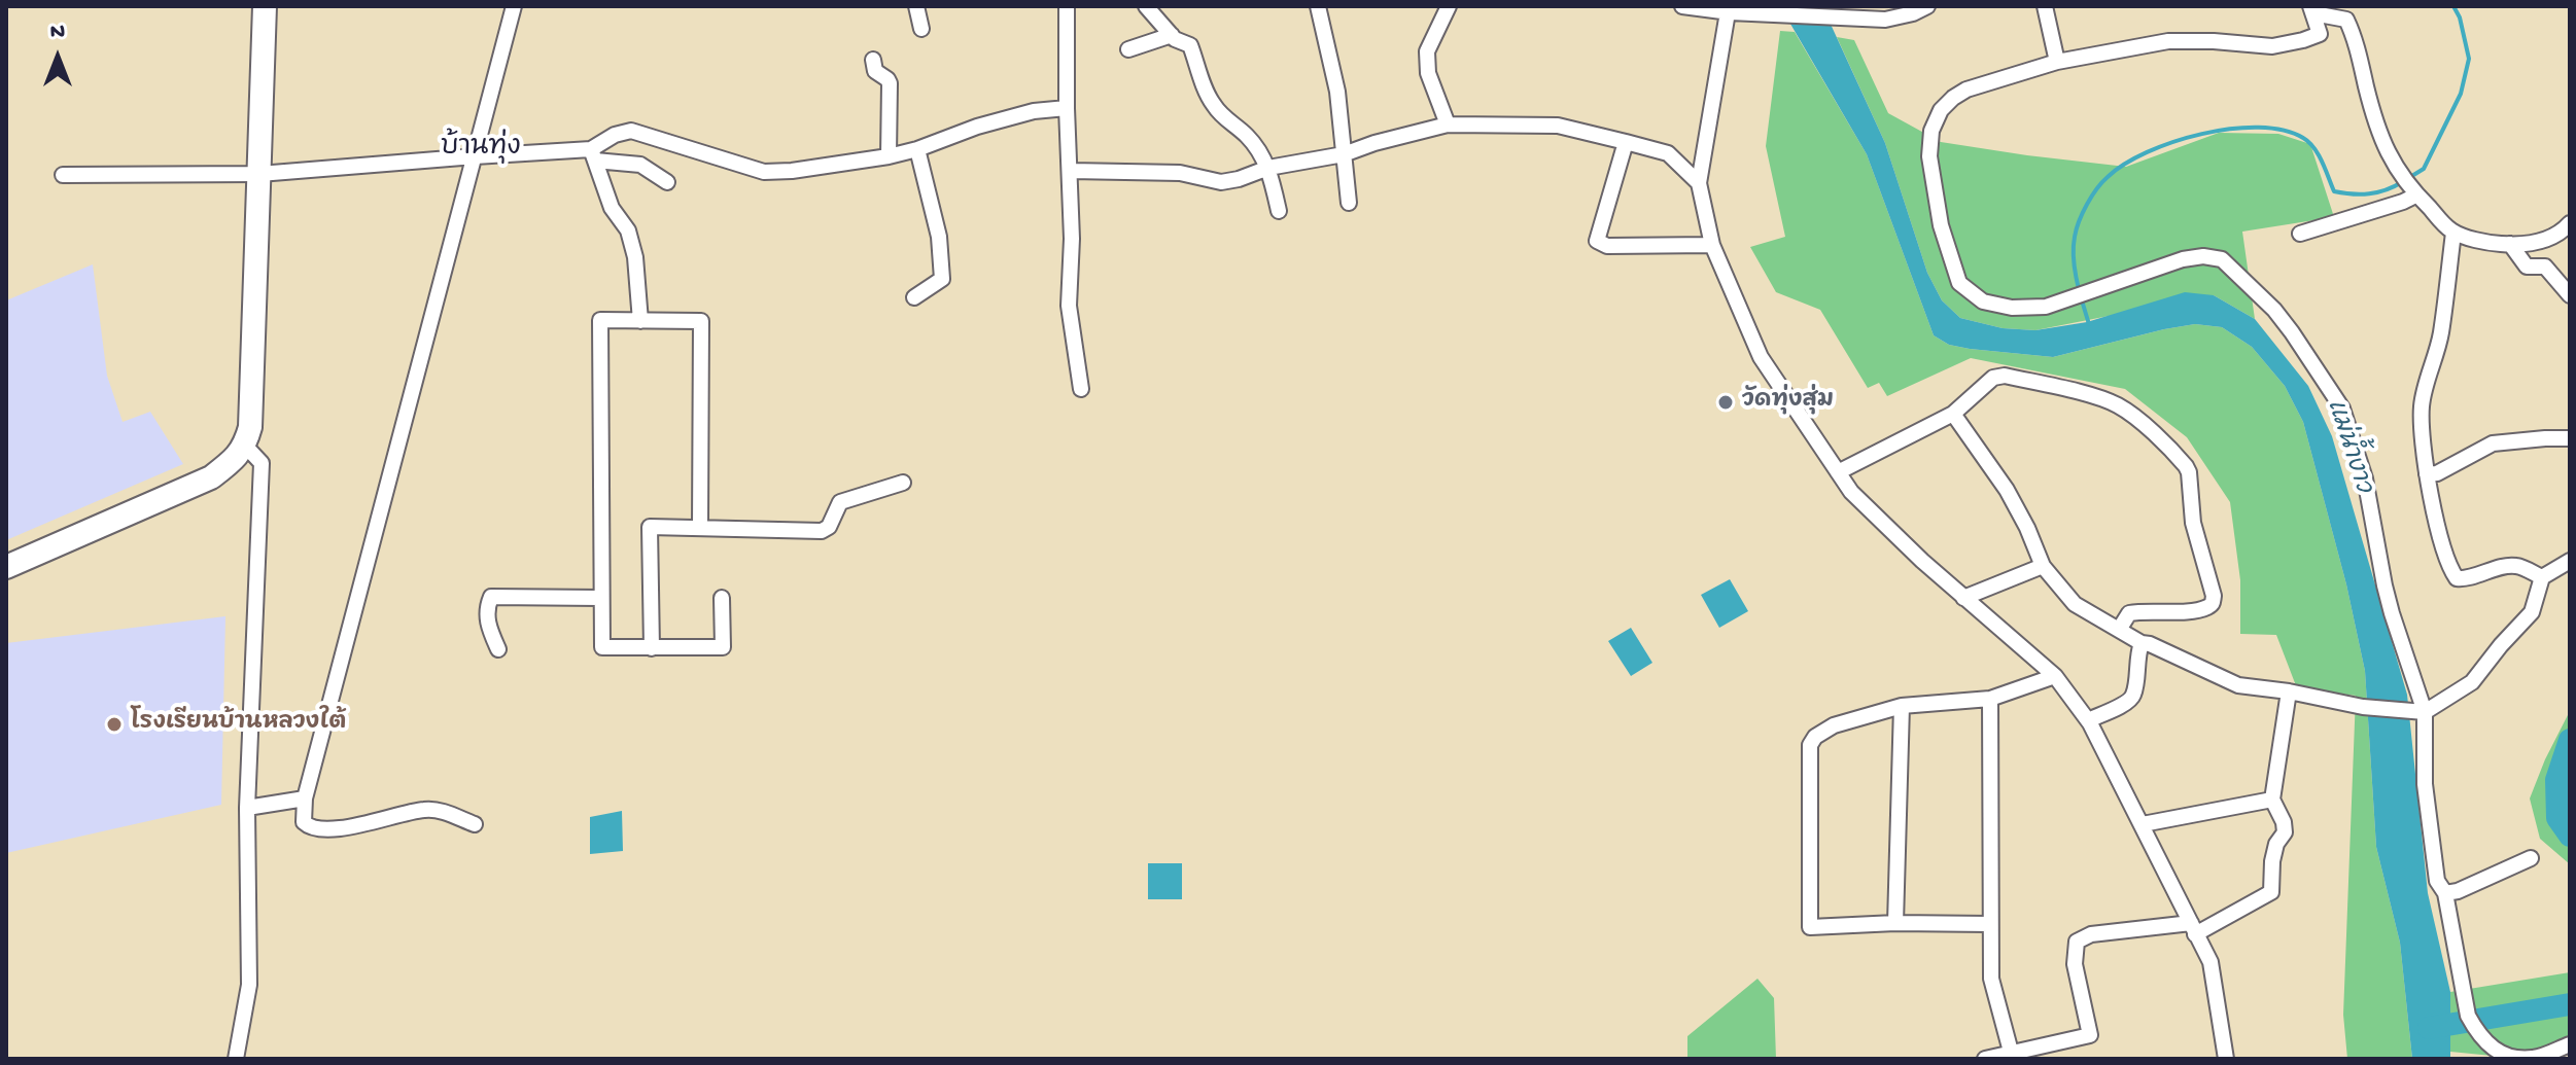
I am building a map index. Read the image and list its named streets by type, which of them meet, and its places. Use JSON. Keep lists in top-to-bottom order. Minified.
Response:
{"districts":["บ้านทุ่ง"],"water":["แม่น้ำงาว"],"places":["วัดทุ่งสุ่ม","โรงเรียนบ้านหลวงใต้"],"north":"top"}
